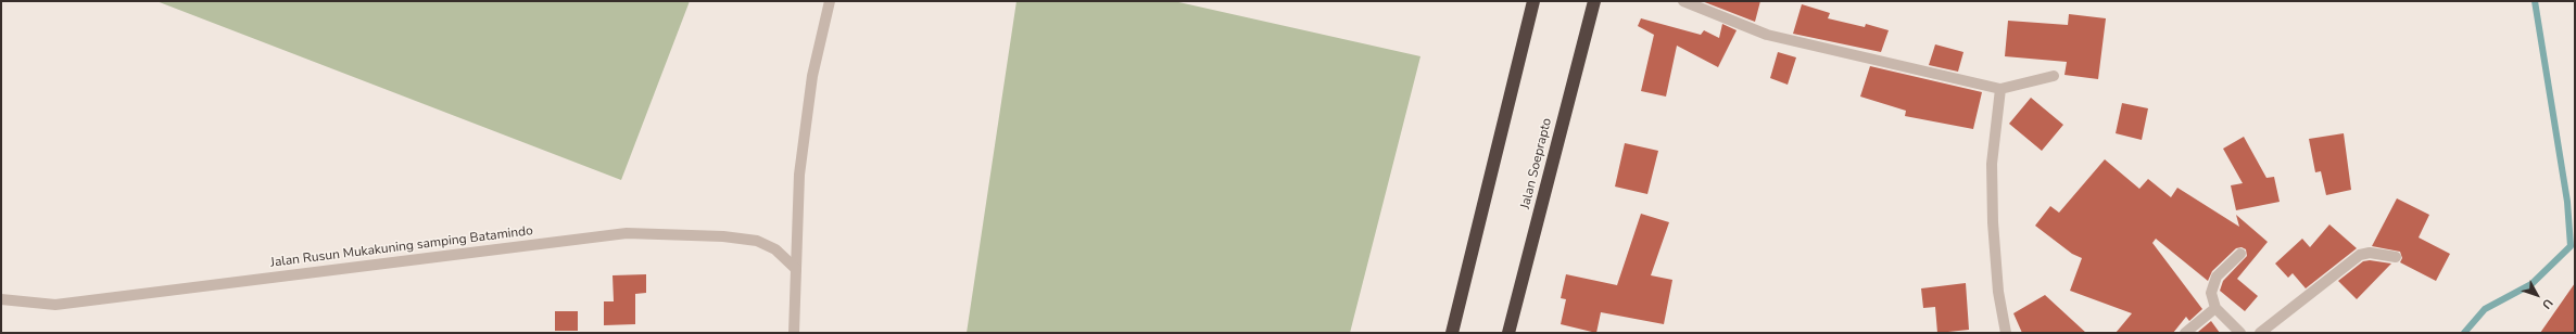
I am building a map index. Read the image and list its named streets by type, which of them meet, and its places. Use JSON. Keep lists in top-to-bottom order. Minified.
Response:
{"streets":{"highway":["Jalan Soeprapto"],"street":["Jalan Rusun Mukakuning samping Batamindo"]},"north":"bottom right"}
